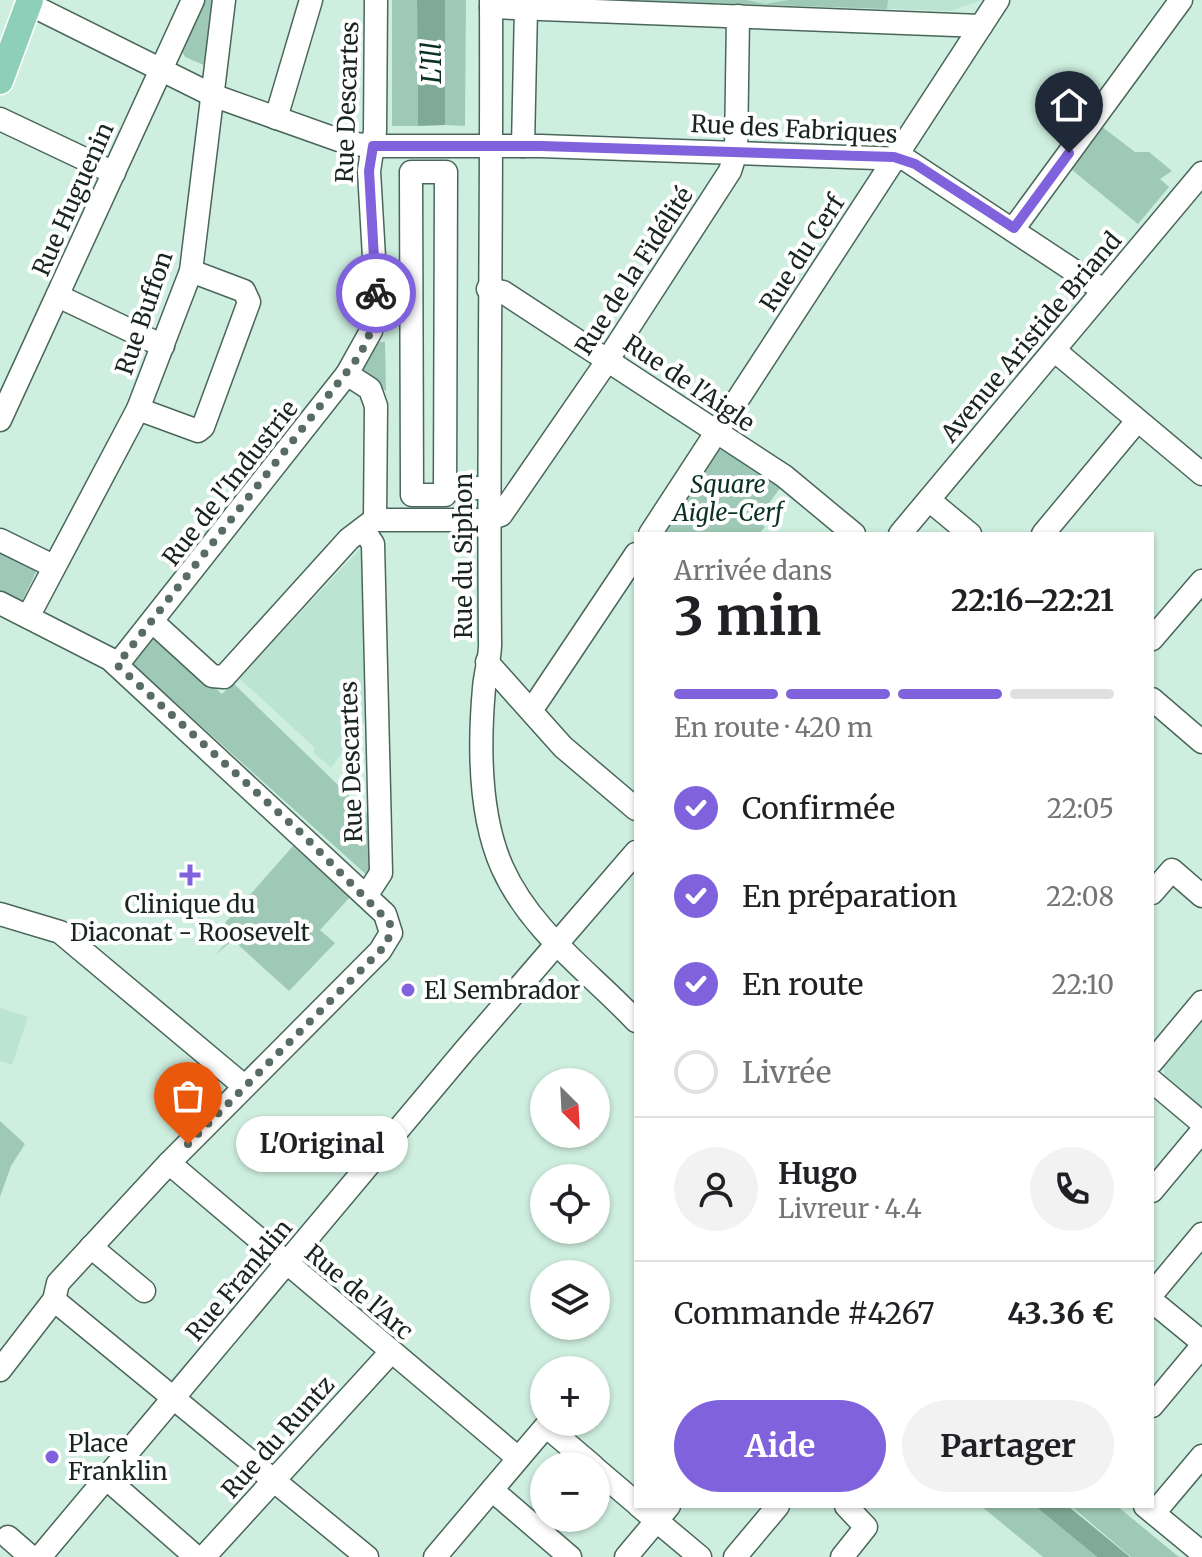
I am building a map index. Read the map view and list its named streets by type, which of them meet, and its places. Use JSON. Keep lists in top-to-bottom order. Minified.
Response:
{"streets":{"street":["Rue Descartes","Rue des Fabriques","Rue Huguenin","Rue du Cerf","Rue de la Fidélité","Rue Buffon","Avenue Aristide Briand","Rue de l'Aigle","Rue de l'Industrie","Rue du Siphon","Rue Franklin","Rue de l'Arc","Rue du Runtz"]},"crossings":[["Rue Descartes","Rue des Fabriques"],["Rue Descartes","Rue de l'Industrie"],["Rue des Fabriques","Rue Huguenin"],["Rue des Fabriques","Rue du Cerf"],["Rue des Fabriques","Rue de la Fidélité"],["Rue des Fabriques","Rue Buffon"],["Rue des Fabriques","Avenue Aristide Briand"],["Rue des Fabriques","Rue du Siphon"],["Rue du Cerf","Rue de l'Aigle"],["Rue de la Fidélité","Rue de l'Aigle"],["Rue de la Fidélité","Rue du Siphon"],["Rue de l'Aigle","Rue du Siphon"],["Rue du Siphon","Rue Franklin"],["Rue Franklin","Rue de l'Arc"],["Rue de l'Arc","Rue du Runtz"]],"water":["L'Ill"],"parks":["Square Aigle-Cerf"],"places":{"health":["Clinique du Diaconat - Roosevelt"],"other":["El Sembrador","L'Original","Place Franklin"]},"north":"bottom right","page":{"heading":["3 min","Arrivée dans","22:16–22:21"],"panel":["Hugo","Livreur · 4.4","Commande #4267","43.36 €"],"bar":"En route · 420 m","list":[["Confirmée","22:05"],["En préparation","22:08"],["En route","22:10"],"Livrée"],"map_buttons":["+","−"],"bubble":"L'Original","buttons":["Aide","Partager"]}}
